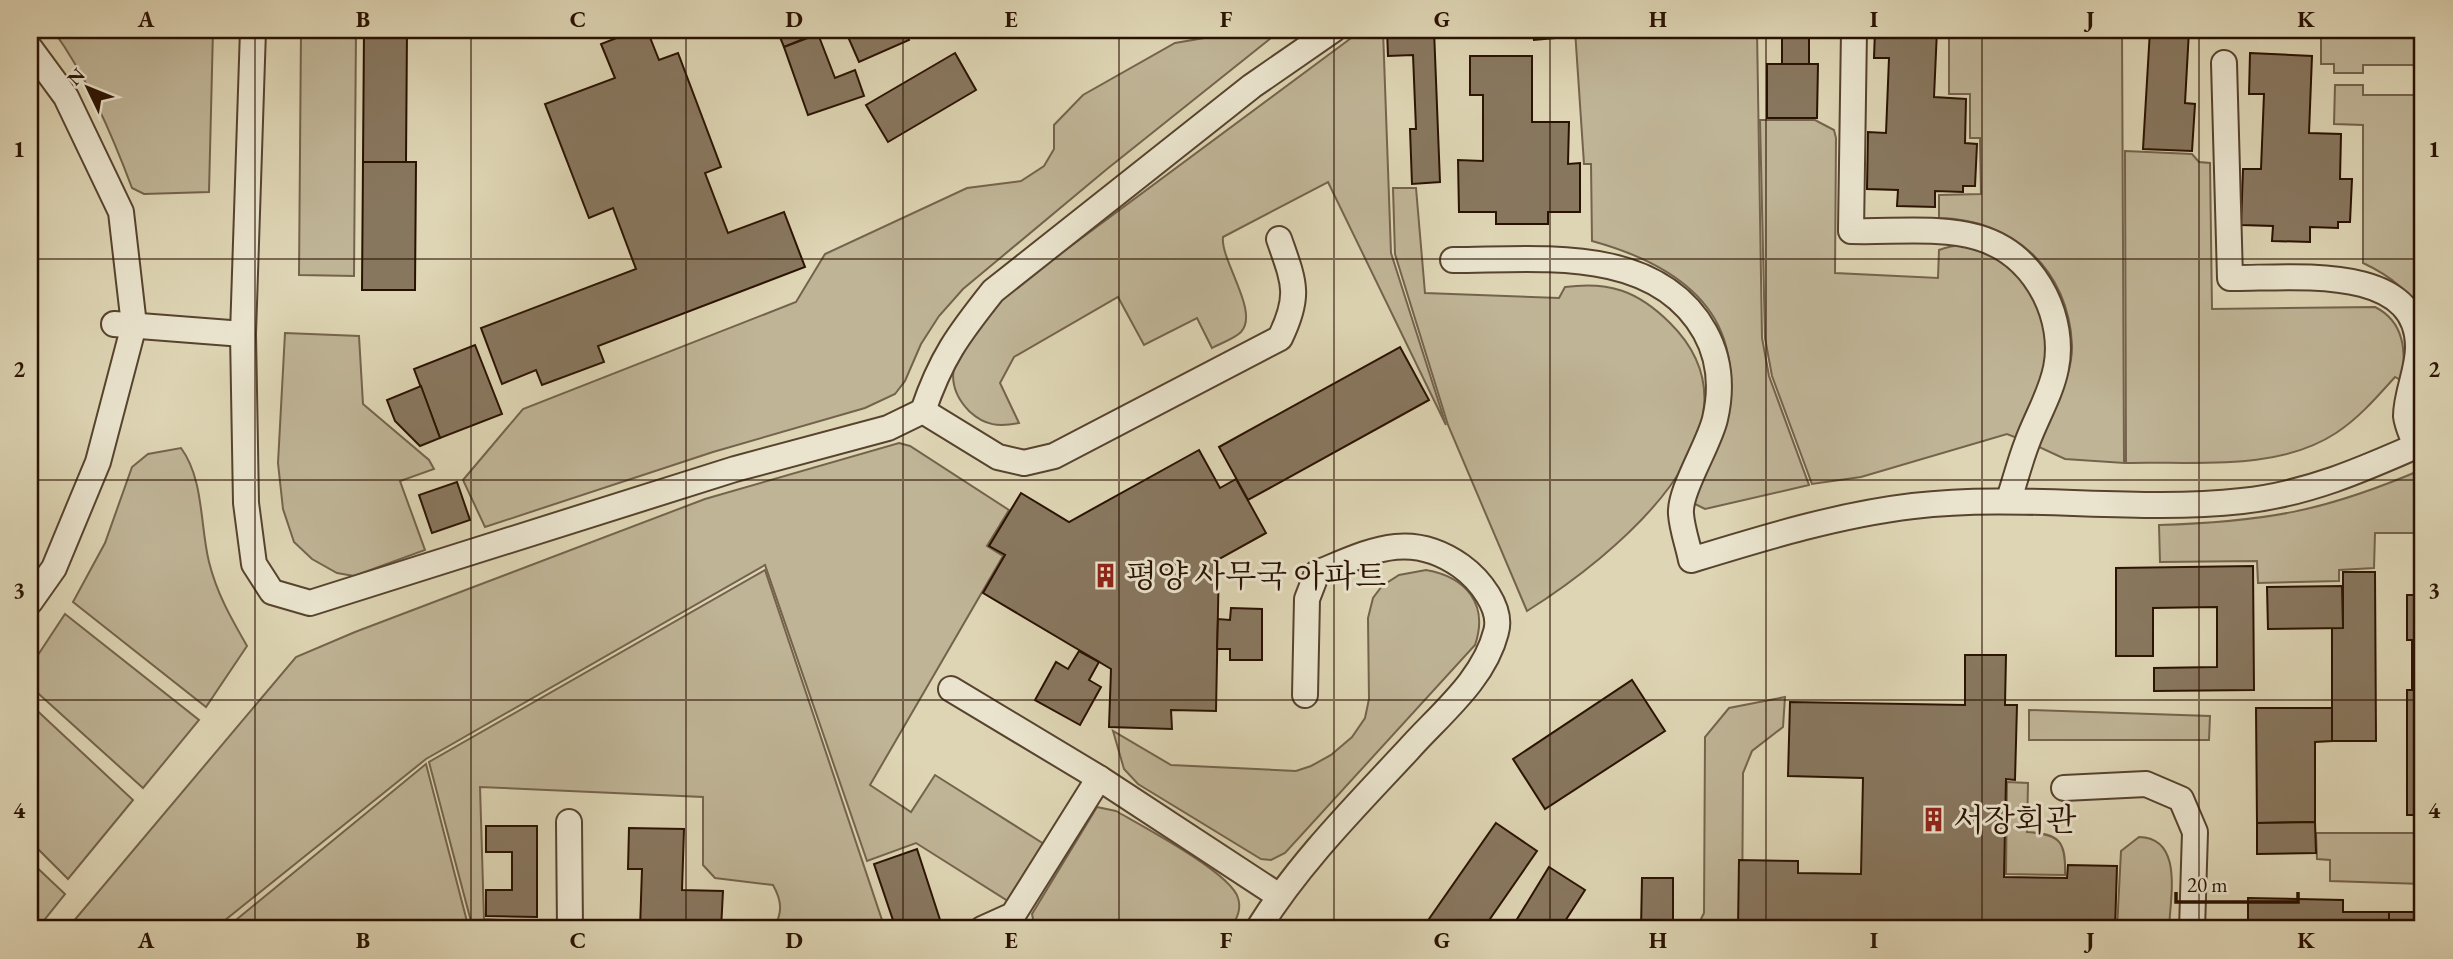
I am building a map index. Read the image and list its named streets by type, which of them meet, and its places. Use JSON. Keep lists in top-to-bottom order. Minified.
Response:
{"places":{"building":["평양 사무국 아파트","서장회관"]},"scale_bar":"20 m","north":"top left","grid":{"columns":["A","B","C","D","E","F","G","H","I","J","K"],"rows":["1","2","3","4"]}}
